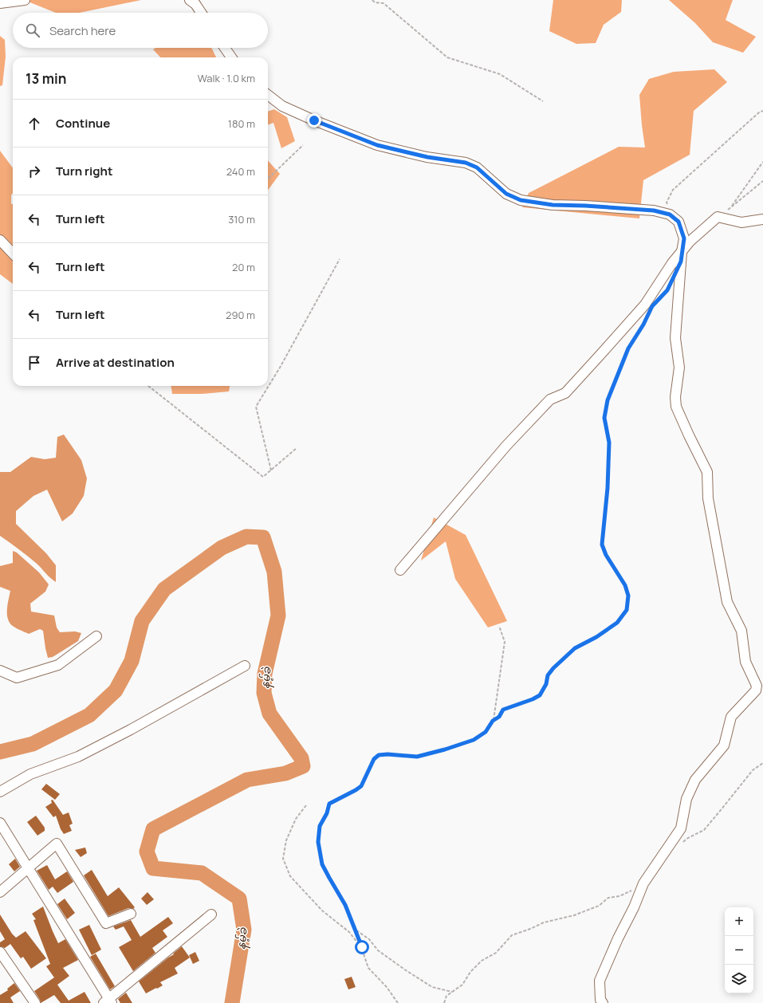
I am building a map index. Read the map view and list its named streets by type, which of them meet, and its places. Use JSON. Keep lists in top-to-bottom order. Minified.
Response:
{"water":["နမ့်ခဲ"],"page":{"search":"Search here","heading":["13 min","Walk · 1.0 km"],"list":[["Continue","180 m"],["Turn right","240 m"],["Turn left","310 m"],["Turn left","20 m"],["Turn left","290 m"],"Arrive at destination"],"map_buttons":["+","−"]}}
